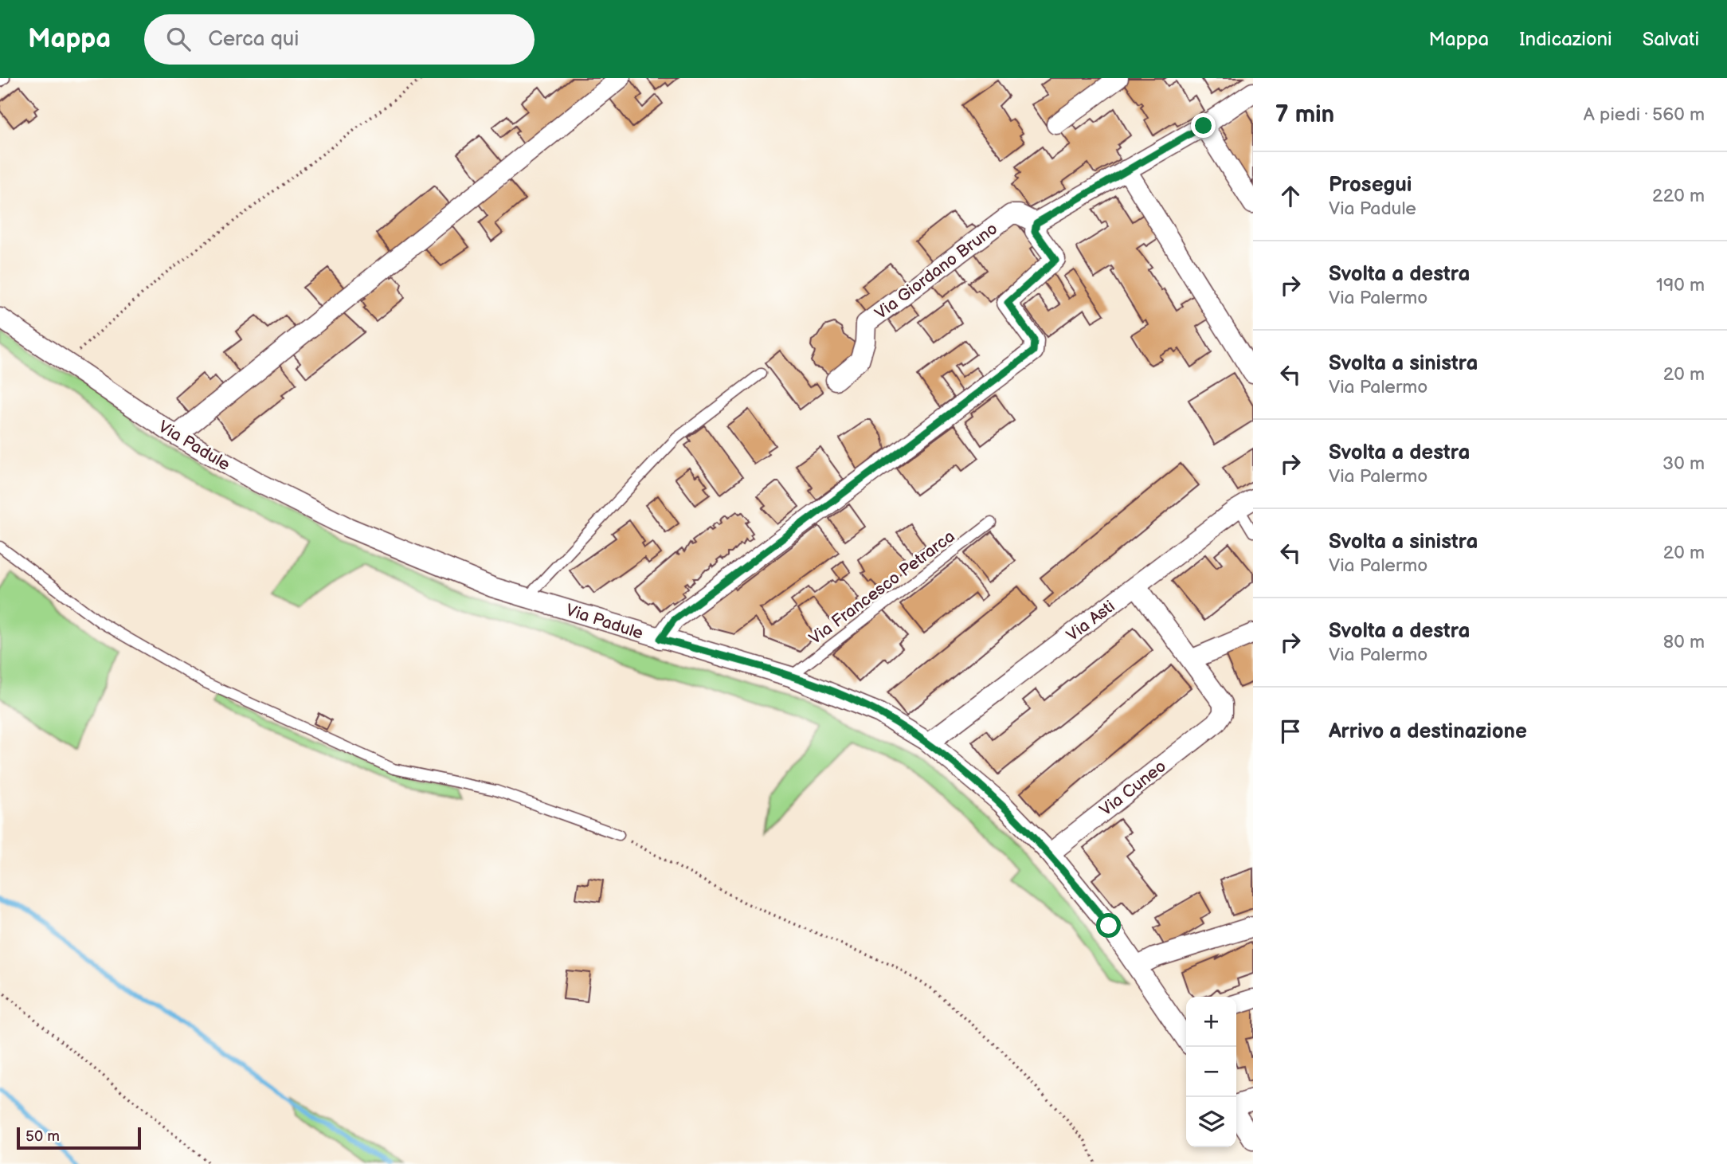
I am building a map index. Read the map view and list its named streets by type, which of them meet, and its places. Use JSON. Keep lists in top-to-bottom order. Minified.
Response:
{"streets":{"street":["Via Giordano Bruno","Via Padule","Via Asti","Via Cuneo"],"lane":["Via Francesco Petrarca"]},"crossings":[["Via Padule","Via Francesco Petrarca"],["Via Padule","Via Asti"],["Via Padule","Via Cuneo"]],"scale_bar":"50 m","page":{"header":"Mappa","search":"Cerca qui","nav":["Mappa","Indicazioni","Salvati"],"heading":["7 min","A piedi · 560 m"],"list":[["Prosegui","Via Padule","220 m"],["Svolta a destra","Via Palermo","190 m"],["Svolta a sinistra","Via Palermo","20 m"],["Svolta a destra","Via Palermo","30 m"],["Svolta a sinistra","Via Palermo","20 m"],["Svolta a destra","Via Palermo","80 m"],"Arrivo a destinazione"],"map_buttons":["+","−"],"scale":"50 m"}}
